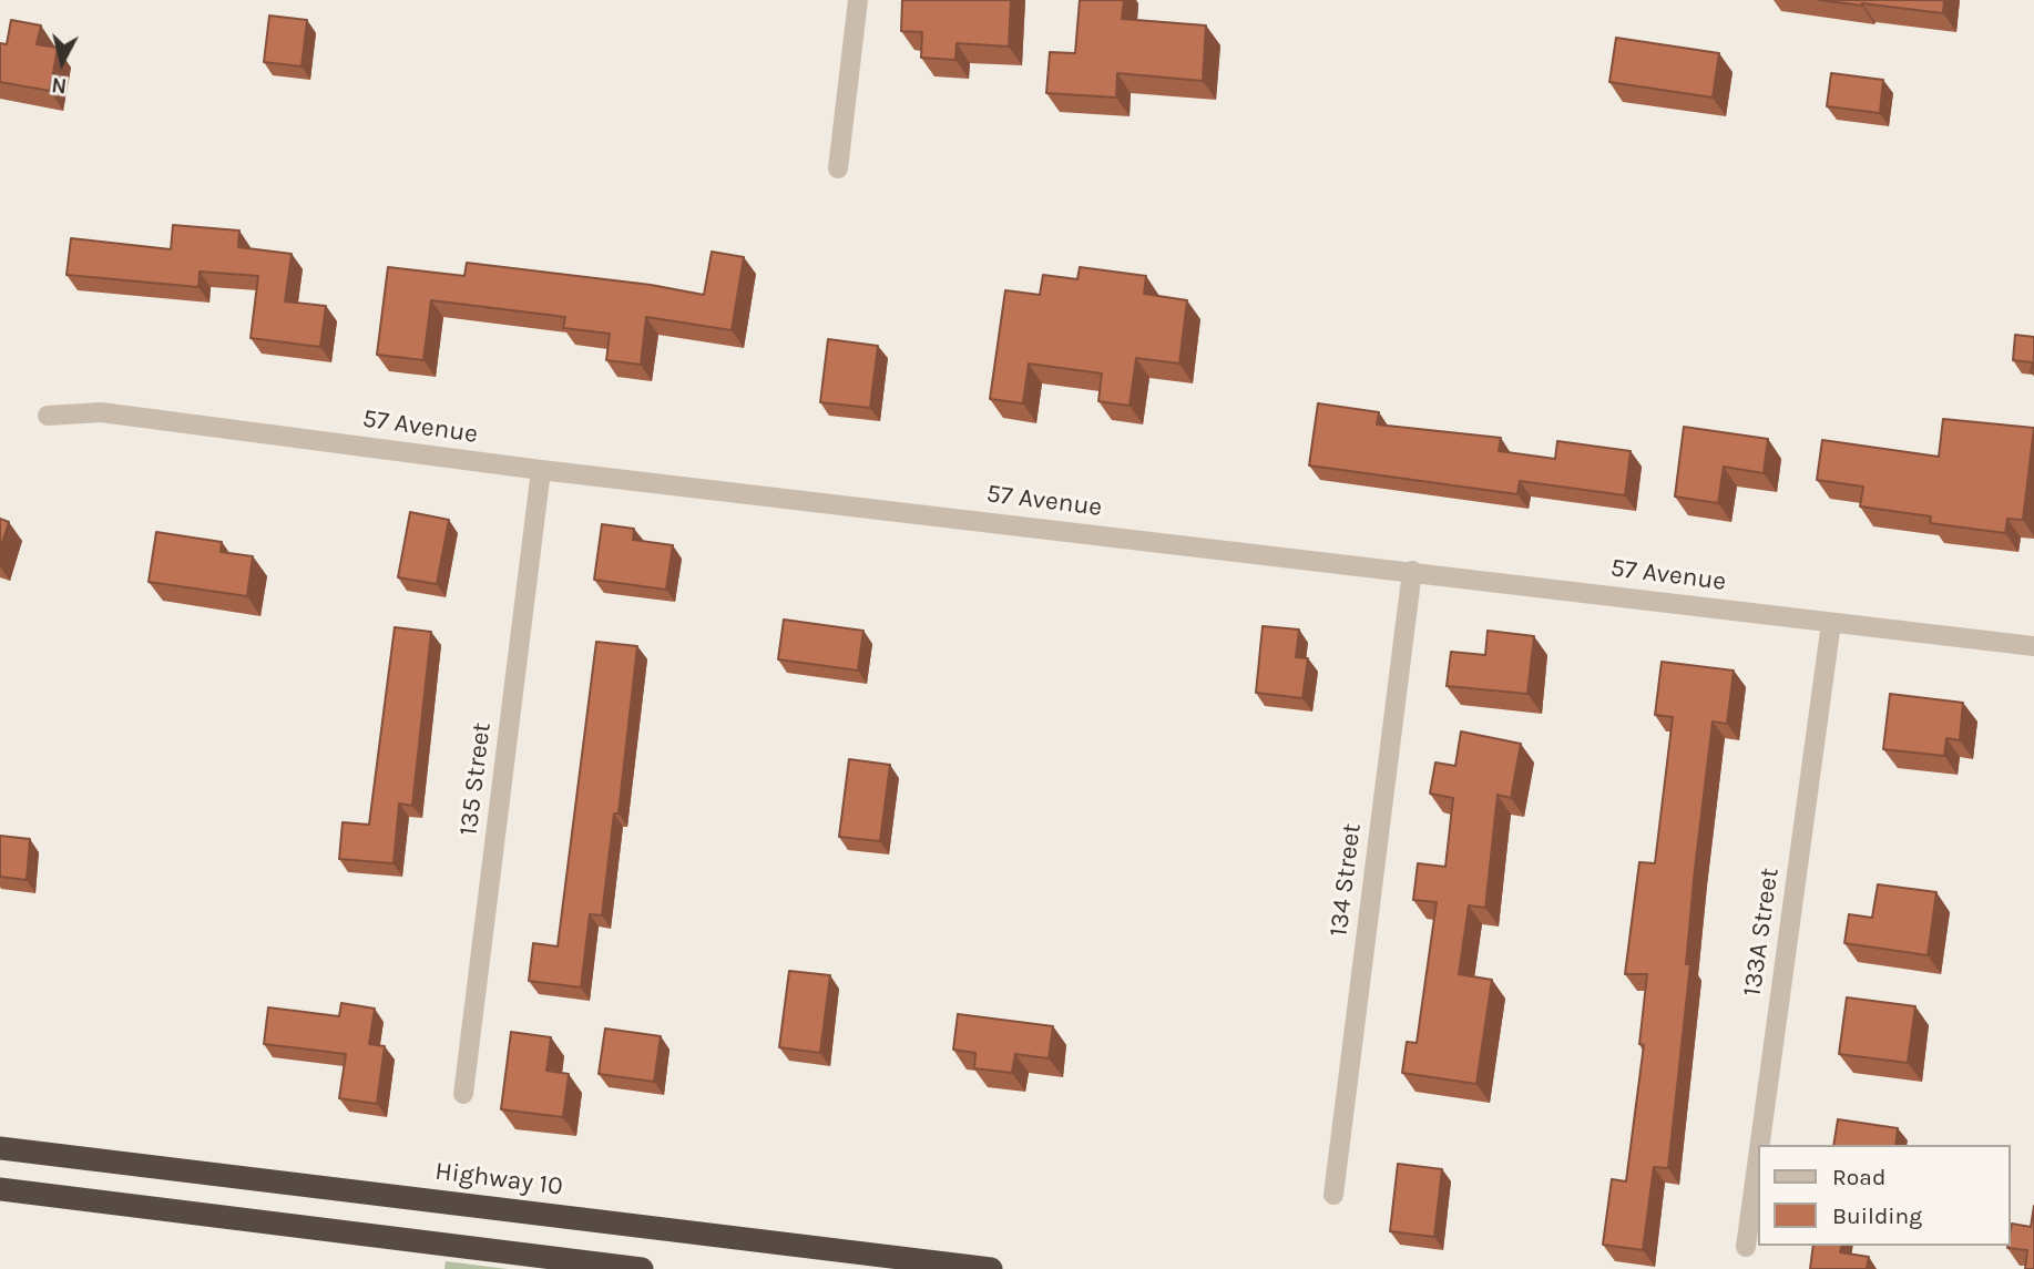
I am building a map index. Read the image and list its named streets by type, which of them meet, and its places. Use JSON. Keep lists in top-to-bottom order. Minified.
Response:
{"streets":{"highway":["Highway 10"],"street":["57 Avenue","135 Street","134 Street","133A Street"]},"crossings":[["57 Avenue","135 Street"],["57 Avenue","134 Street"],["57 Avenue","133A Street"]],"legend":["Road","Building"],"north":"bottom"}
